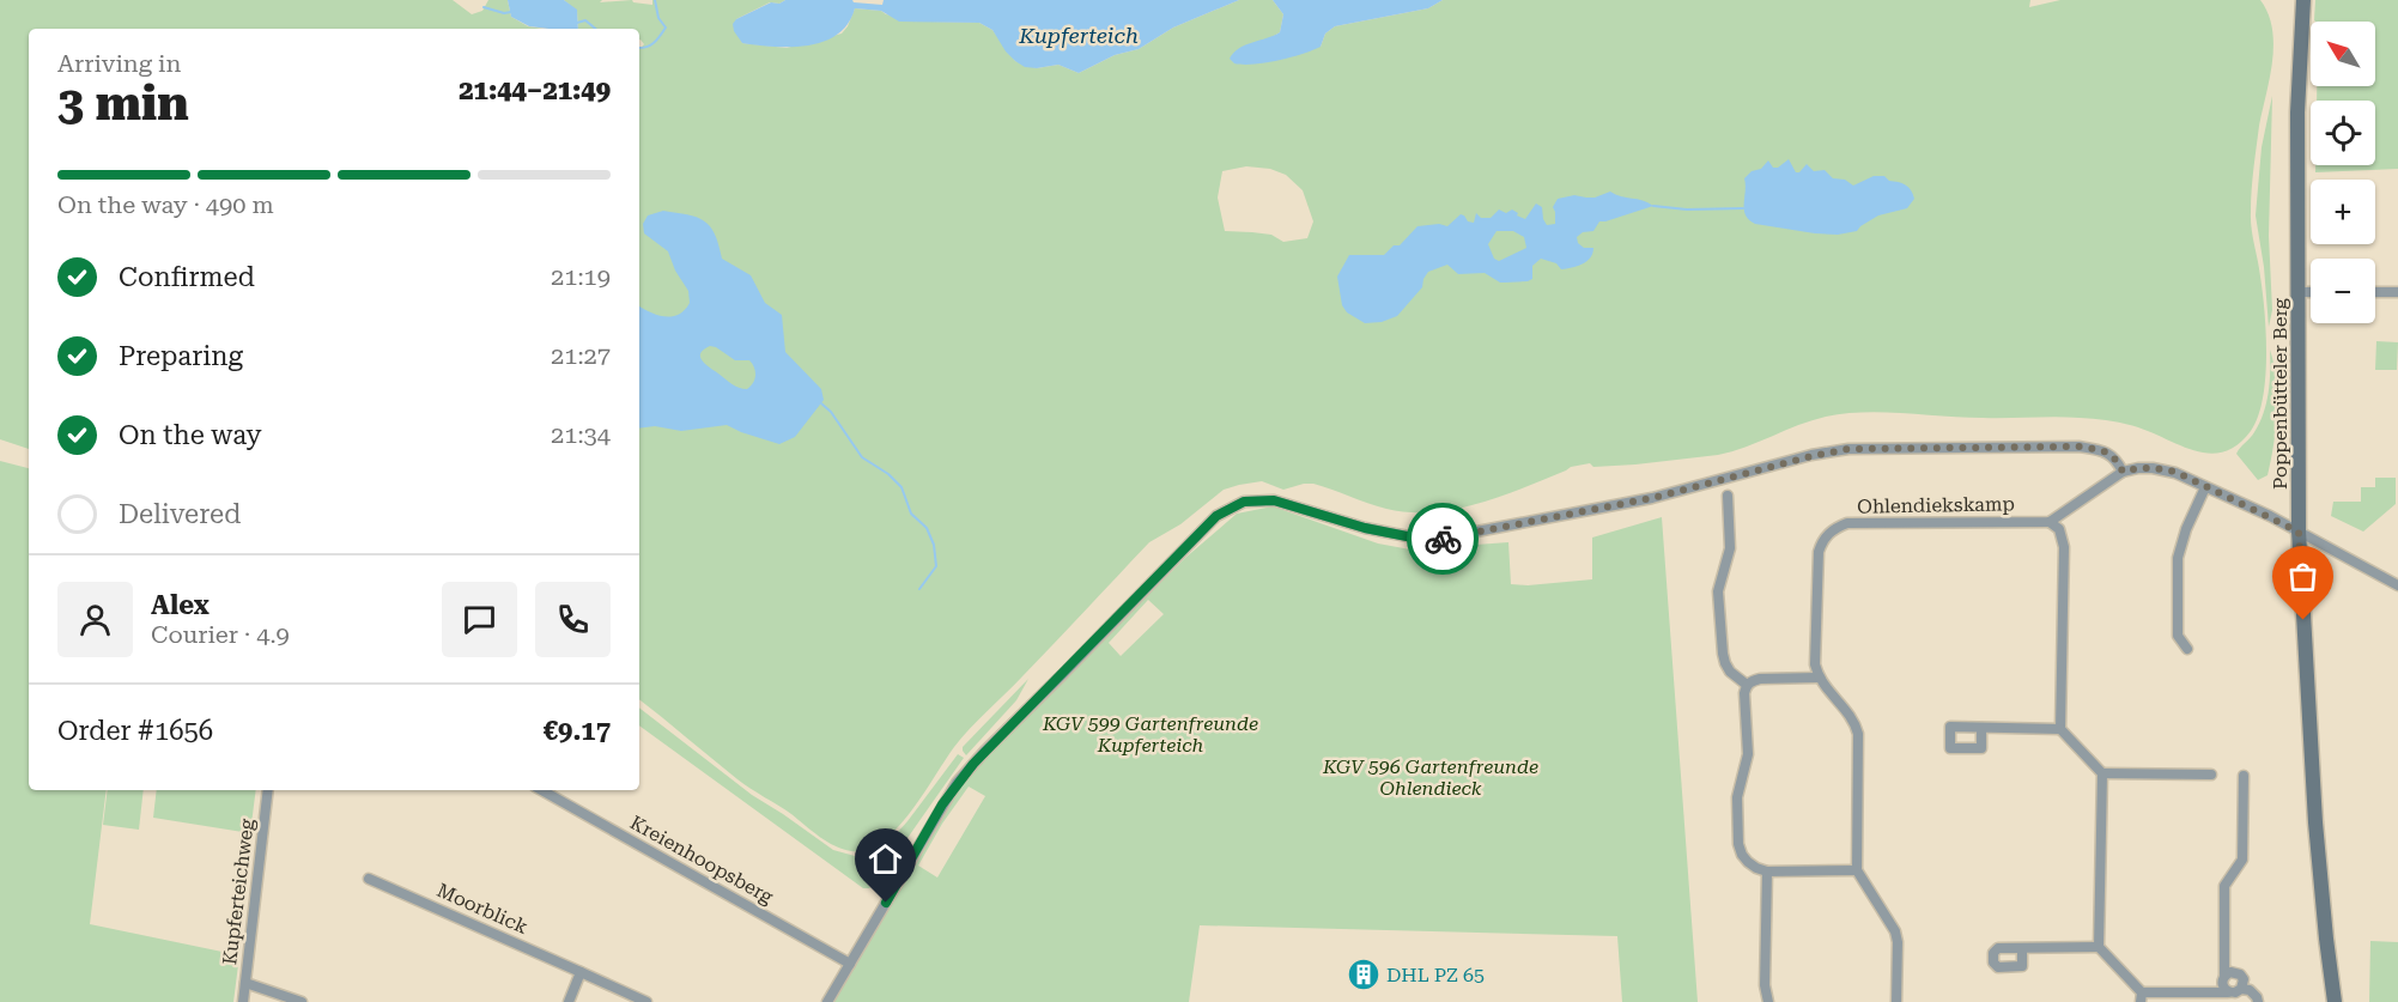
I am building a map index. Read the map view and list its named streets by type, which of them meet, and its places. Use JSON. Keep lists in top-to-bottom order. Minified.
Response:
{"streets":{"main road":["Poppenbütteler Berg"],"street":["Ohlendiekskamp","Kreienhoopsberg","Kupferteichweg","Moorblick"]},"water":["Kupferteich"],"parks":["KGV 599 Gartenfreunde Kupferteich","KGV 596 Gartenfreunde Ohlendieck"],"places":{"building":["DHL PZ 65"]},"north":"top left","page":{"map_buttons":["+","−"],"heading":["3 min","Arriving in","21:44–21:49"],"panel":["Alex","Courier · 4.9","Order #1656","€9.17"],"bar":"On the way · 490 m","list":[["Confirmed","21:19"],["Preparing","21:27"],["On the way","21:34"],"Delivered"]}}
